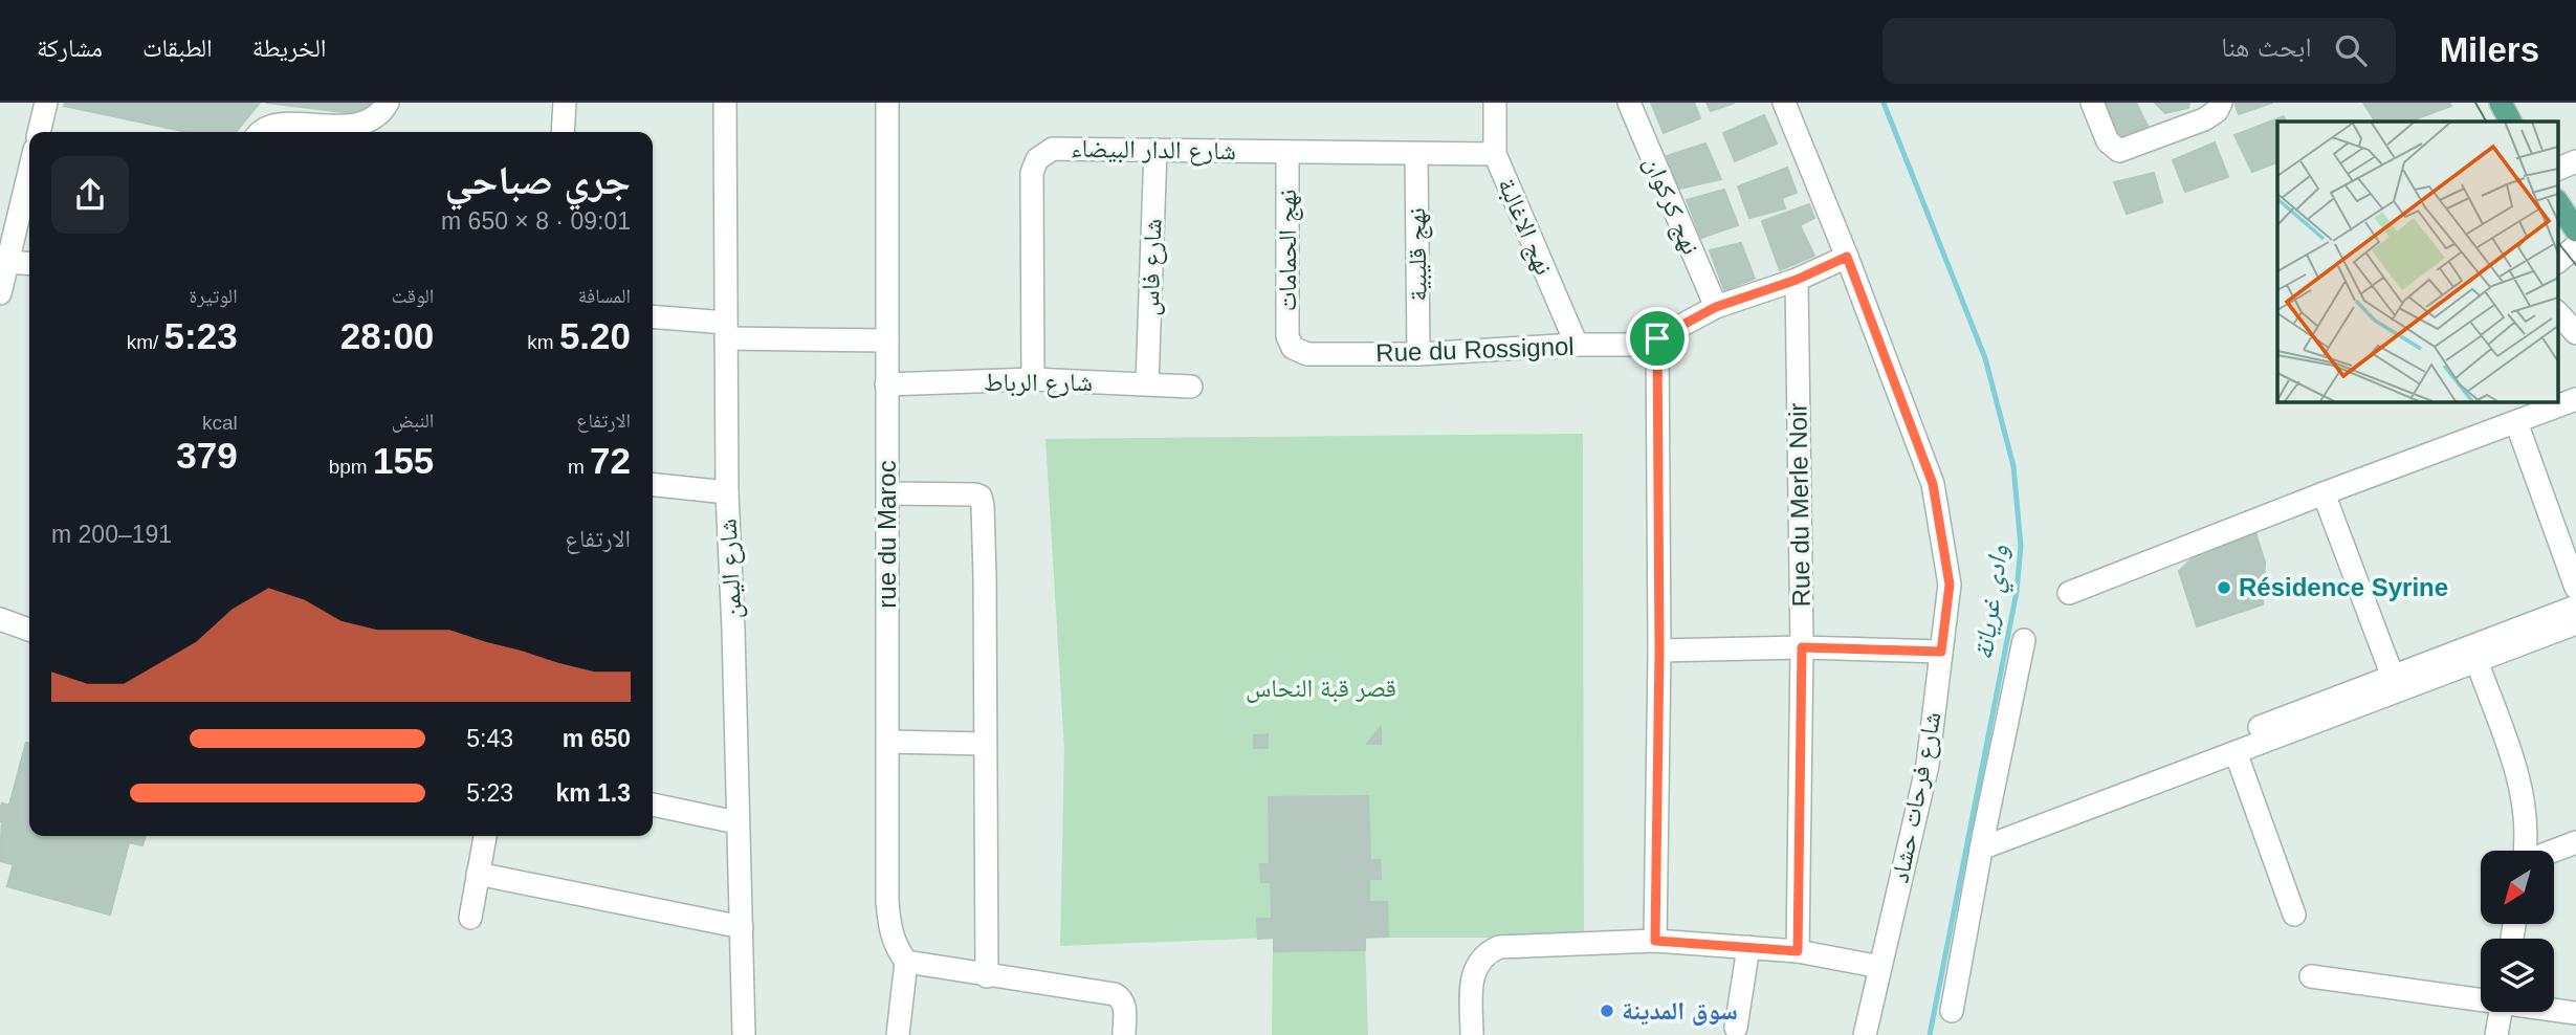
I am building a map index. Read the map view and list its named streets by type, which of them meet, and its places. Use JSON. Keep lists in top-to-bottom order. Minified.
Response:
{"streets":{"street":["شارع الدار البيضاء","نهج كركوان","نهج الاغالبة","نهج الحمامات","نهج قليبية","شارع فاس","Rue du Rossignol","شارع الرباط","Rue du Merle Noir","rue du Maroc","شارع اليمن","شارع فرحات حشاد"]},"crossings":[["شارع الدار البيضاء","نهج الاغالبة"],["شارع الدار البيضاء","نهج الحمامات"],["شارع الدار البيضاء","نهج قليبية"],["شارع الدار البيضاء","شارع فاس"],["شارع الدار البيضاء","شارع الرباط"],["نهج كركوان","Rue du Rossignol"],["نهج الاغالبة","Rue du Rossignol"],["نهج الحمامات","Rue du Rossignol"],["نهج قليبية","Rue du Rossignol"],["شارع فاس","شارع الرباط"],["Rue du Rossignol","Rue du Merle Noir"],["Rue du Rossignol","شارع فرحات حشاد"],["شارع الرباط","rue du Maroc"]],"water":["وادي غريانة"],"parks":["قصر قبة النحاس"],"places":["Résidence Syrine","سوق المدينة"],"north":"bottom left","page":{"header":"Milers","search":"ابحث هنا","nav":["الخريطة","الطبقات","مشاركة"],"heading":["جري صباحي","09:01 · 8 × 650 m"],"stats":[["المسافة","5.20 km"],["الوقت","28:00"],["الوتيرة","5:23 /km"],["الارتفاع","72 m"],["النبض","155 bpm"],["kcal","379"]],"chart":["الارتفاع","191–200 m"],"list":[{"name":"650 m","note":"5:43"},{"name":"1.3 km","note":"5:23"}]}}
